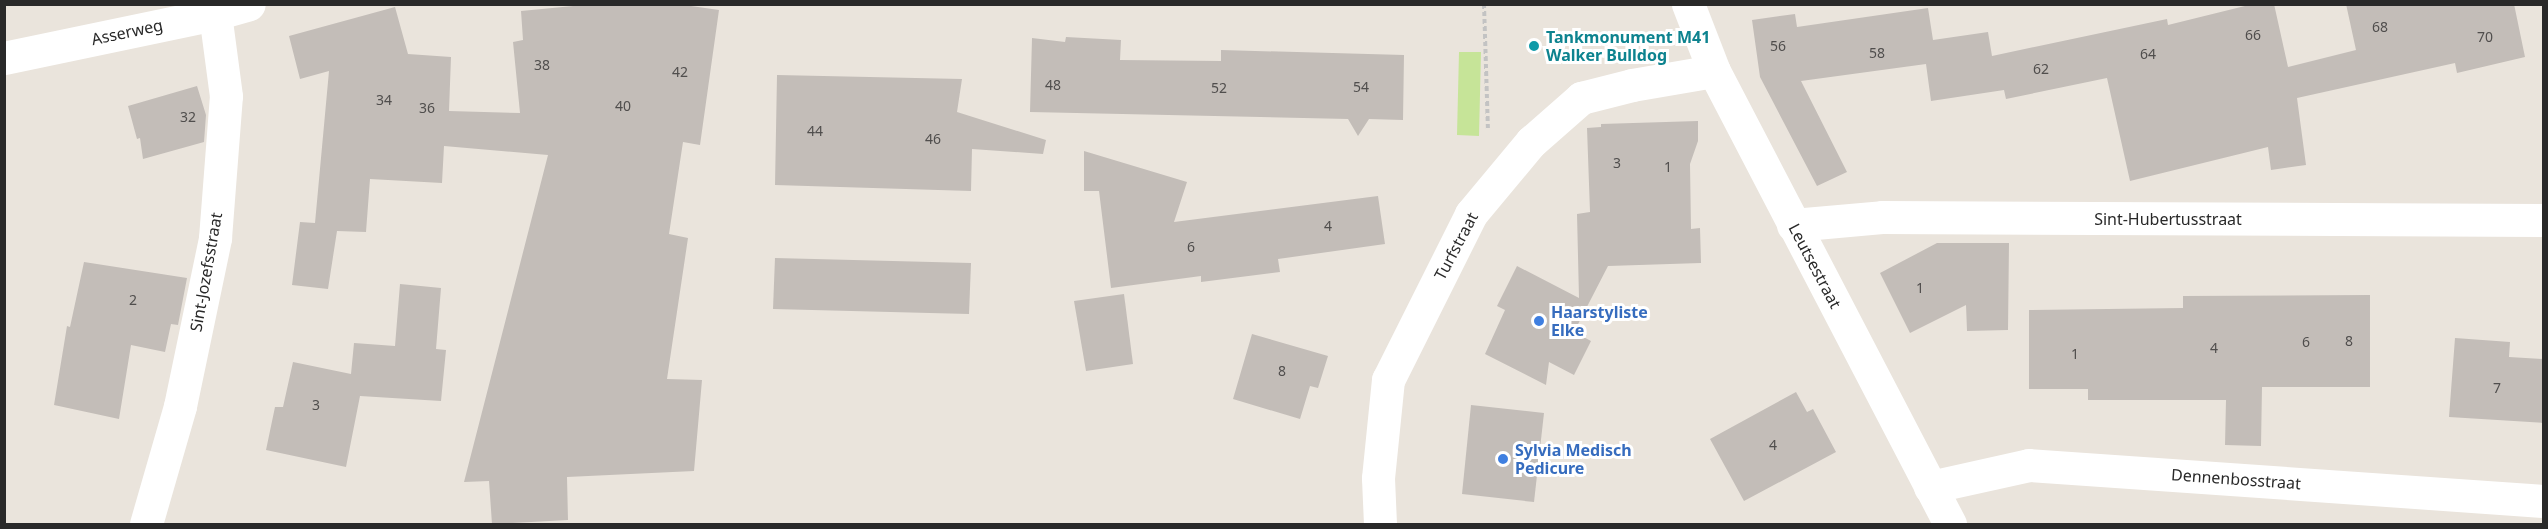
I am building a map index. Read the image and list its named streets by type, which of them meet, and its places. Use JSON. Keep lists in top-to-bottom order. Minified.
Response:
{"streets":{"street":["Asserweg","Sint-Hubertusstraat","Turfstraat","Leutsestraat","Sint-Jozefsstraat","Dennenbosstraat"]},"crossings":[["Asserweg","Sint-Jozefsstraat"],["Sint-Hubertusstraat","Leutsestraat"],["Turfstraat","Leutsestraat"],["Leutsestraat","Dennenbosstraat"]],"places":["Tankmonument M41 Walker Bulldog","Haarstyliste Elke","Sylvia Medisch Pedicure"],"house_numbers":["68","66","70","56","58","64","38","62","42","48","54","52","34","40","36","32","44","46","3","1","4","6","1","2","8","6","4","1","8","7","3","4"]}
